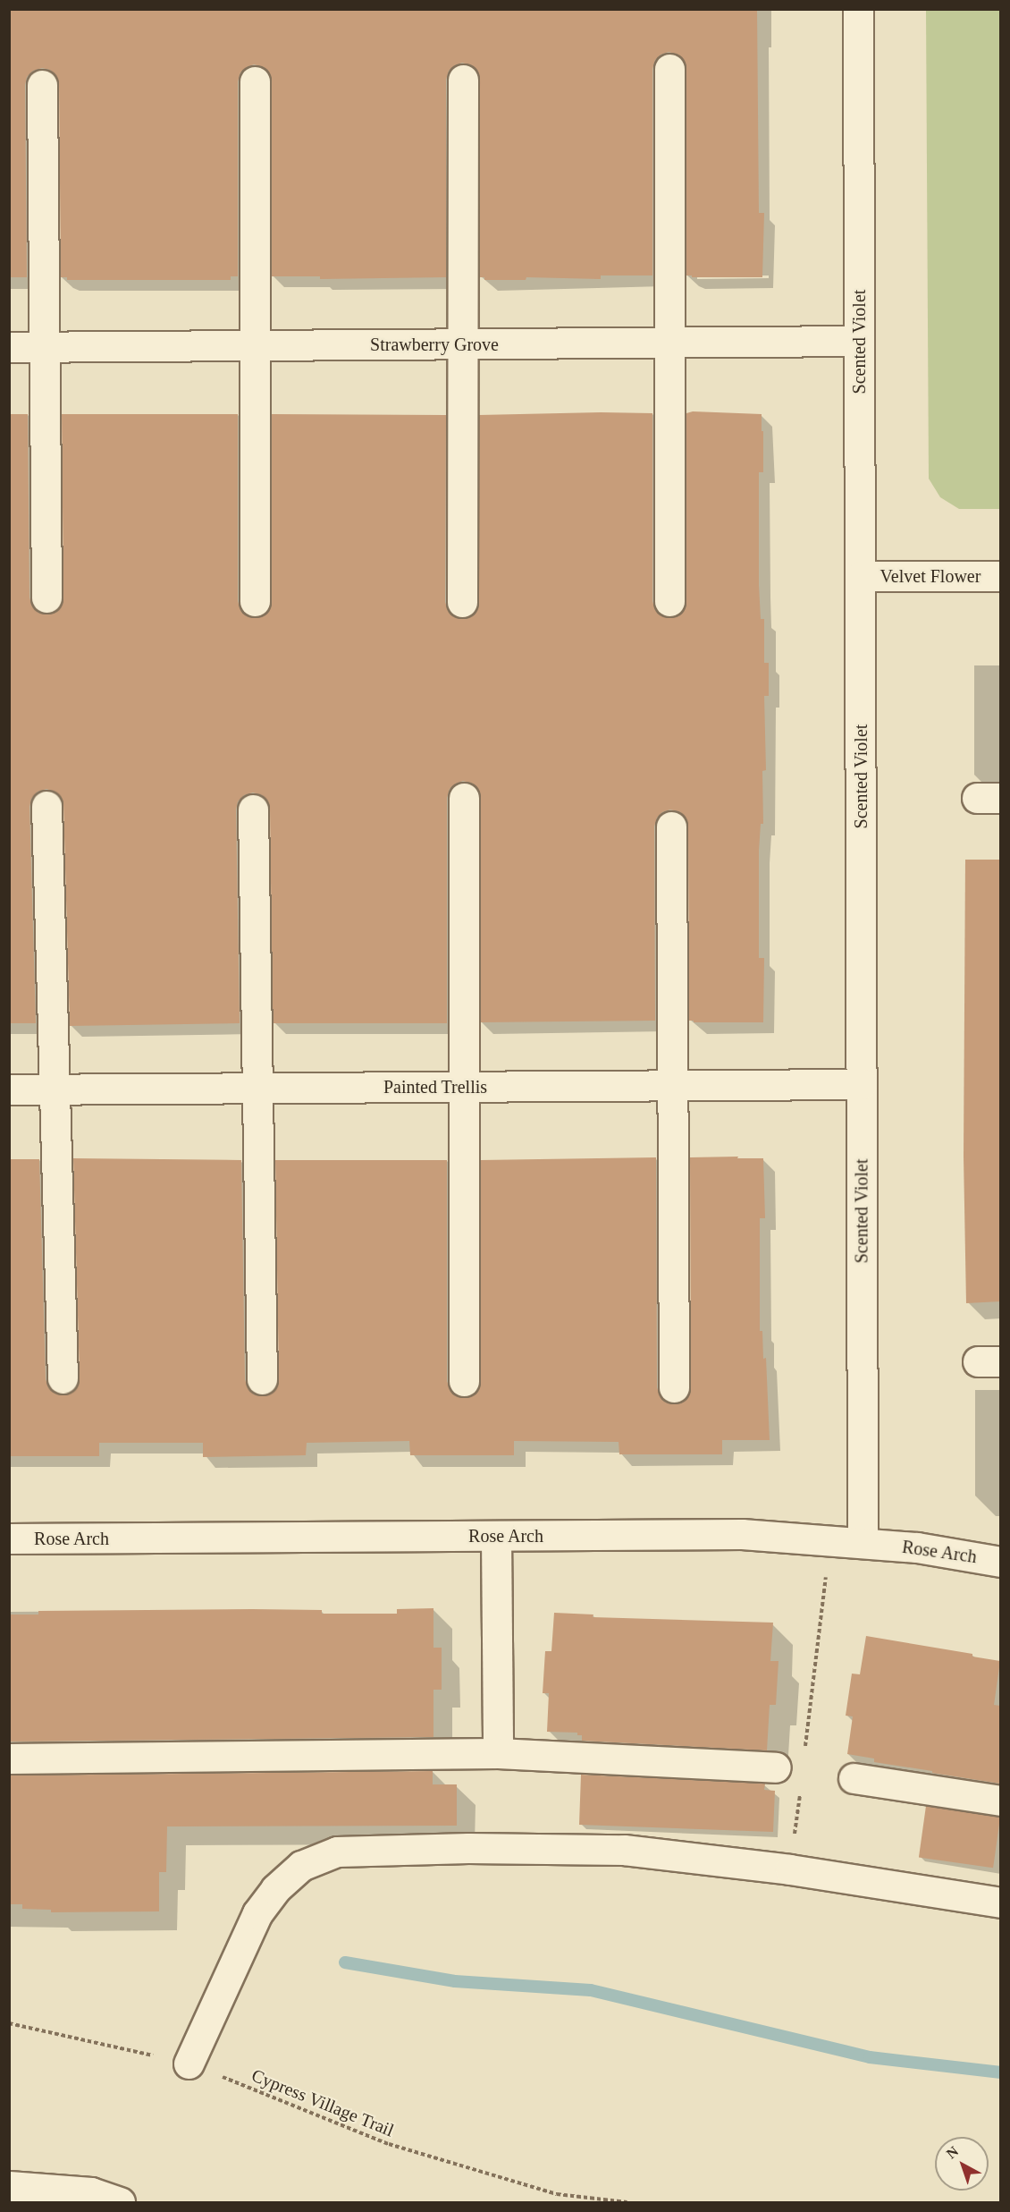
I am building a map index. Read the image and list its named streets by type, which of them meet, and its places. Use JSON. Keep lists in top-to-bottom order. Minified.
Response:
{"streets":{"street":["Scented Violet","Strawberry Grove","Velvet Flower","Painted Trellis","Rose Arch"],"path":["Cypress Village Trail"]},"crossings":[["Scented Violet","Strawberry Grove"],["Scented Violet","Velvet Flower"],["Scented Violet","Painted Trellis"],["Scented Violet","Rose Arch"]],"north":"top left"}
